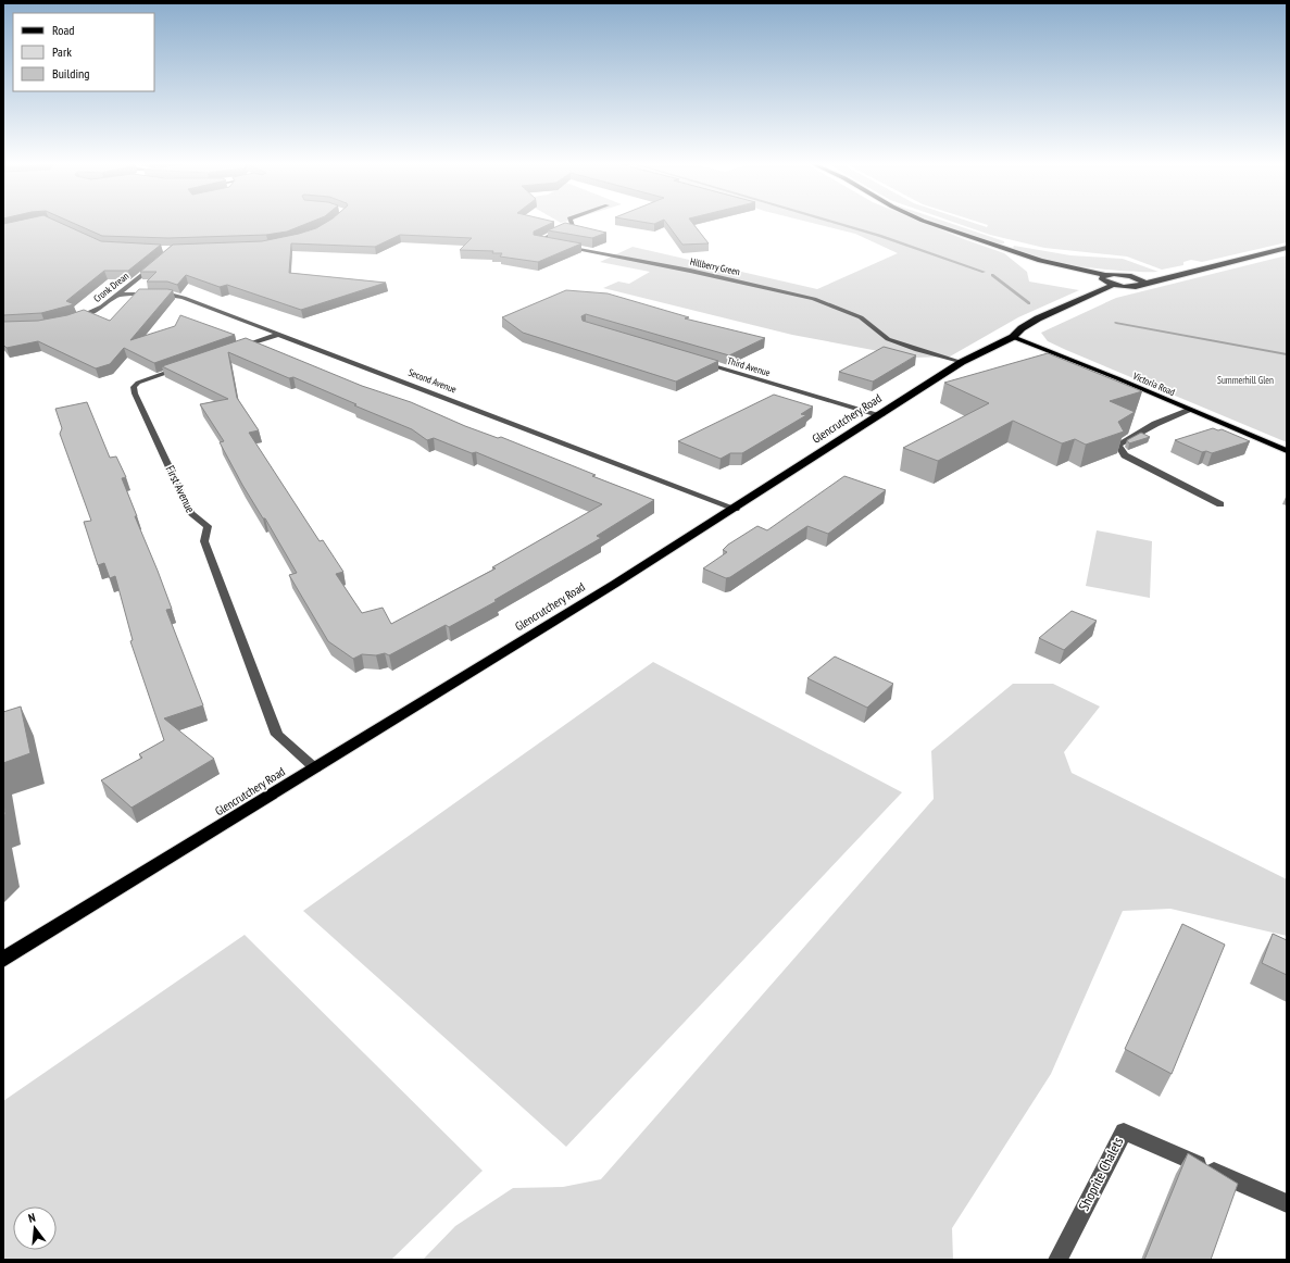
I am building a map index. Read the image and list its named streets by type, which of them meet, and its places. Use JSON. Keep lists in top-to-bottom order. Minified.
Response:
{"streets":{"highway":["Glencrutchery Road"],"main road":["Victoria Road"],"street":["Hillberry Green","Cronk Drean","Third Avenue","Second Avenue","First Avenue","Shoprite Chalets"]},"crossings":[["Hillberry Green","Glencrutchery Road"],["Cronk Drean","Second Avenue"],["Third Avenue","Glencrutchery Road"],["Second Avenue","Glencrutchery Road"],["Victoria Road","Glencrutchery Road"],["Glencrutchery Road","First Avenue"]],"parks":["Summerhill Glen"],"legend":["Road","Park","Building"],"north":"top"}
